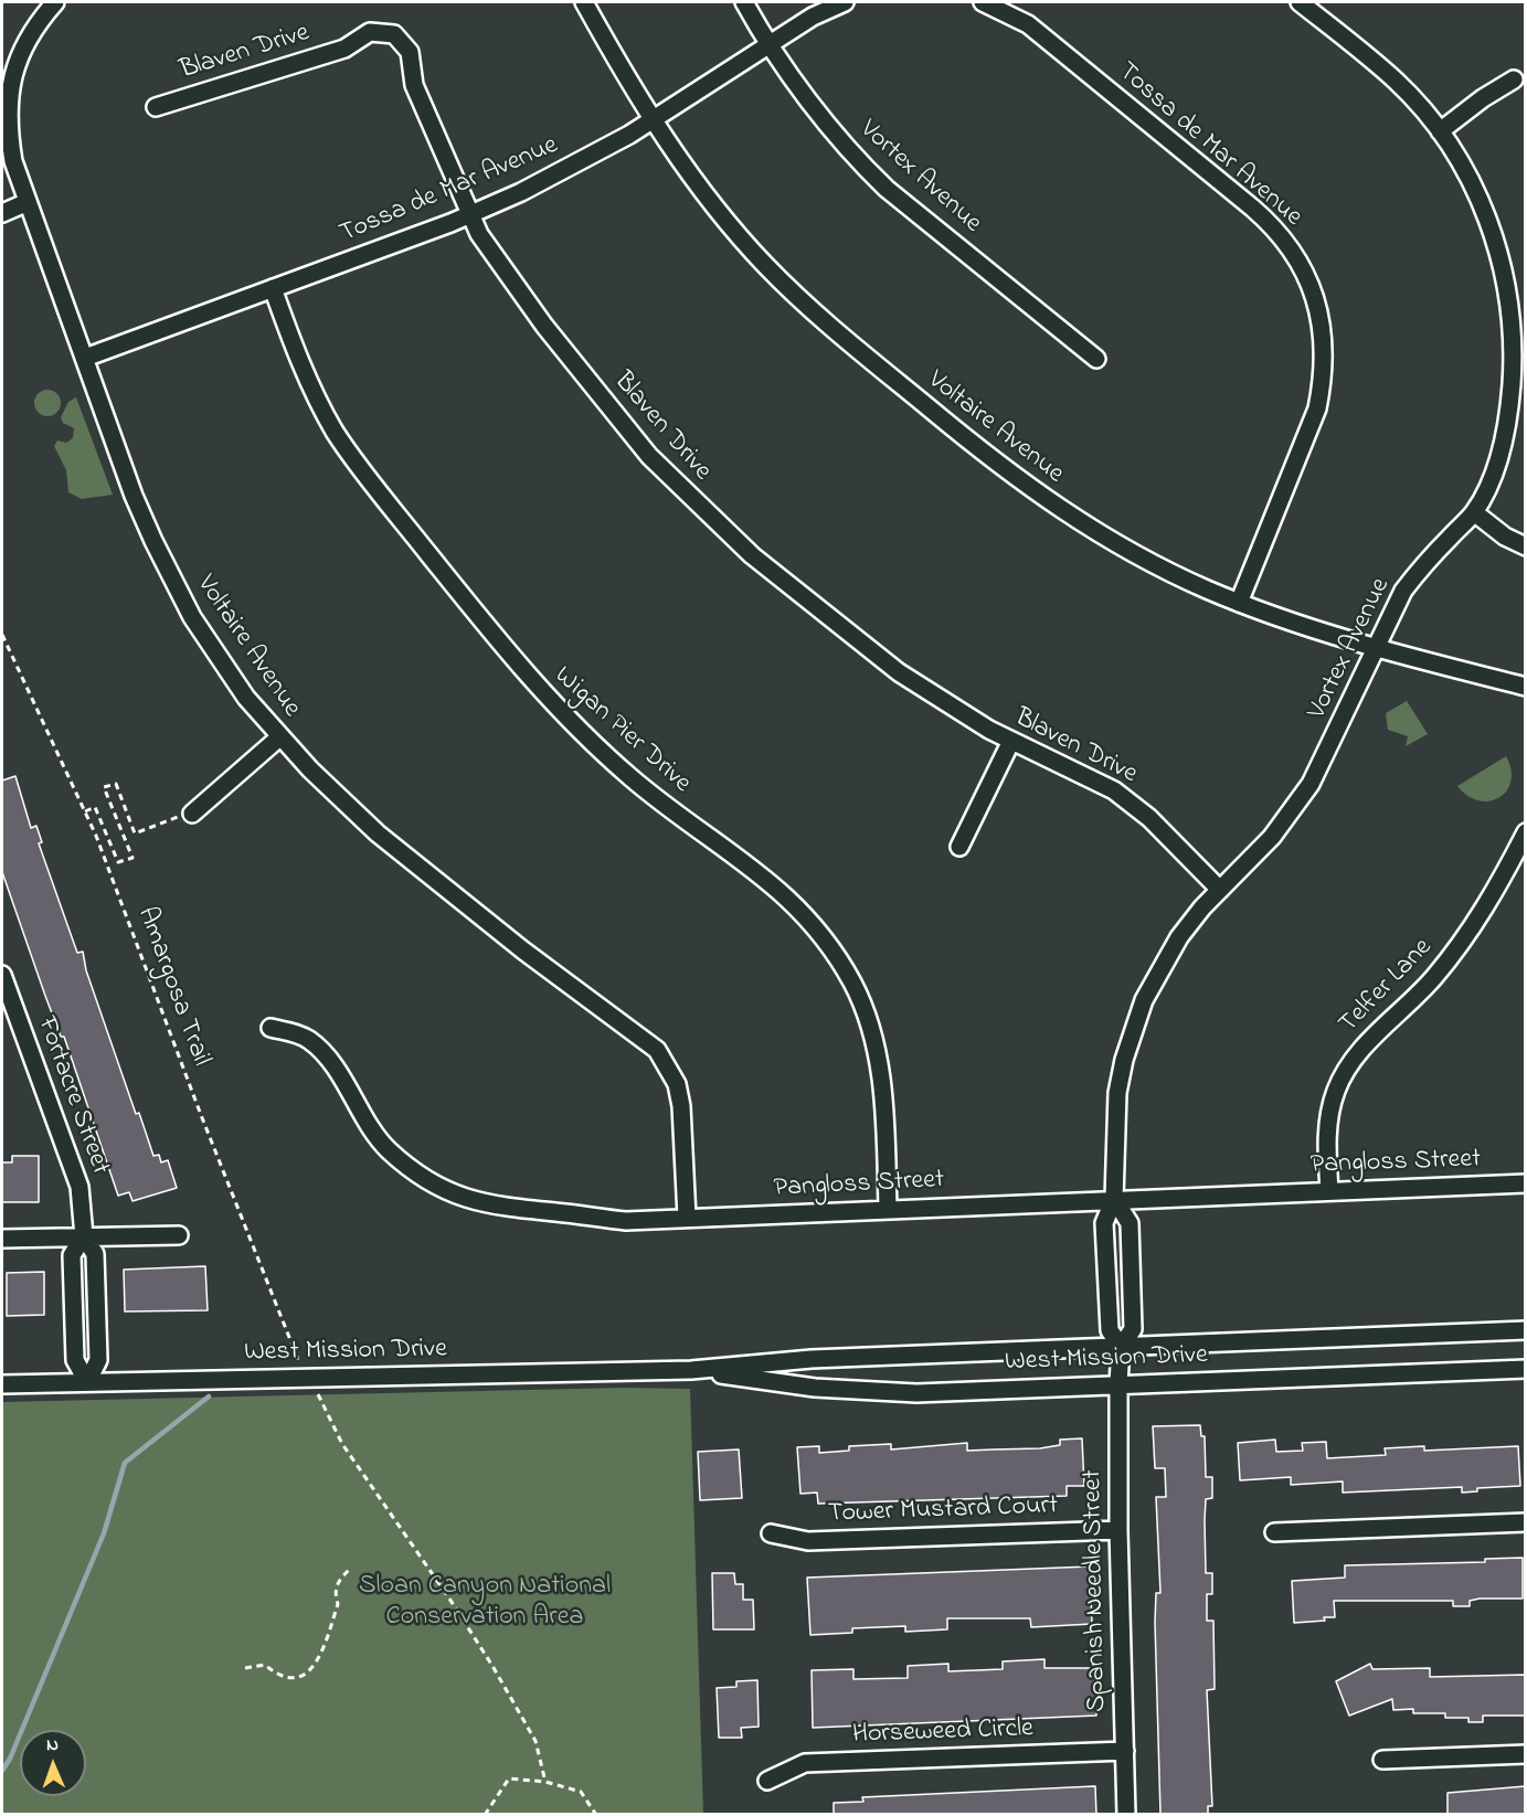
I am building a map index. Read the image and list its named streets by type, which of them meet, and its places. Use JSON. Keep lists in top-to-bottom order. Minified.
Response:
{"streets":{"street":["Blaven Drive","Tossa de Mar Avenue","Vortex Avenue","Voltaire Avenue","Wigan Pier Drive","Telfer Lane","Fortacre Street","Pangloss Street","West Mission Drive","Tower Mustard Court","Spanish Needle Street","Horseweed Circle"],"path":["Amargosa Trail"]},"crossings":[["Blaven Drive","Tossa de Mar Avenue"],["Blaven Drive","Vortex Avenue"],["Tossa de Mar Avenue","Vortex Avenue"],["Tossa de Mar Avenue","Voltaire Avenue"],["Tossa de Mar Avenue","Wigan Pier Drive"],["Vortex Avenue","Voltaire Avenue"],["Vortex Avenue","Pangloss Street"],["Vortex Avenue","West Mission Drive"],["Vortex Avenue","Spanish Needle Street"],["Voltaire Avenue","Pangloss Street"],["Wigan Pier Drive","Pangloss Street"],["Telfer Lane","Pangloss Street"],["Fortacre Street","West Mission Drive"],["West Mission Drive","Spanish Needle Street"],["Tower Mustard Court","Spanish Needle Street"],["Spanish Needle Street","Horseweed Circle"]],"parks":["Sloan Canyon National Conservation Area"],"north":"top"}
